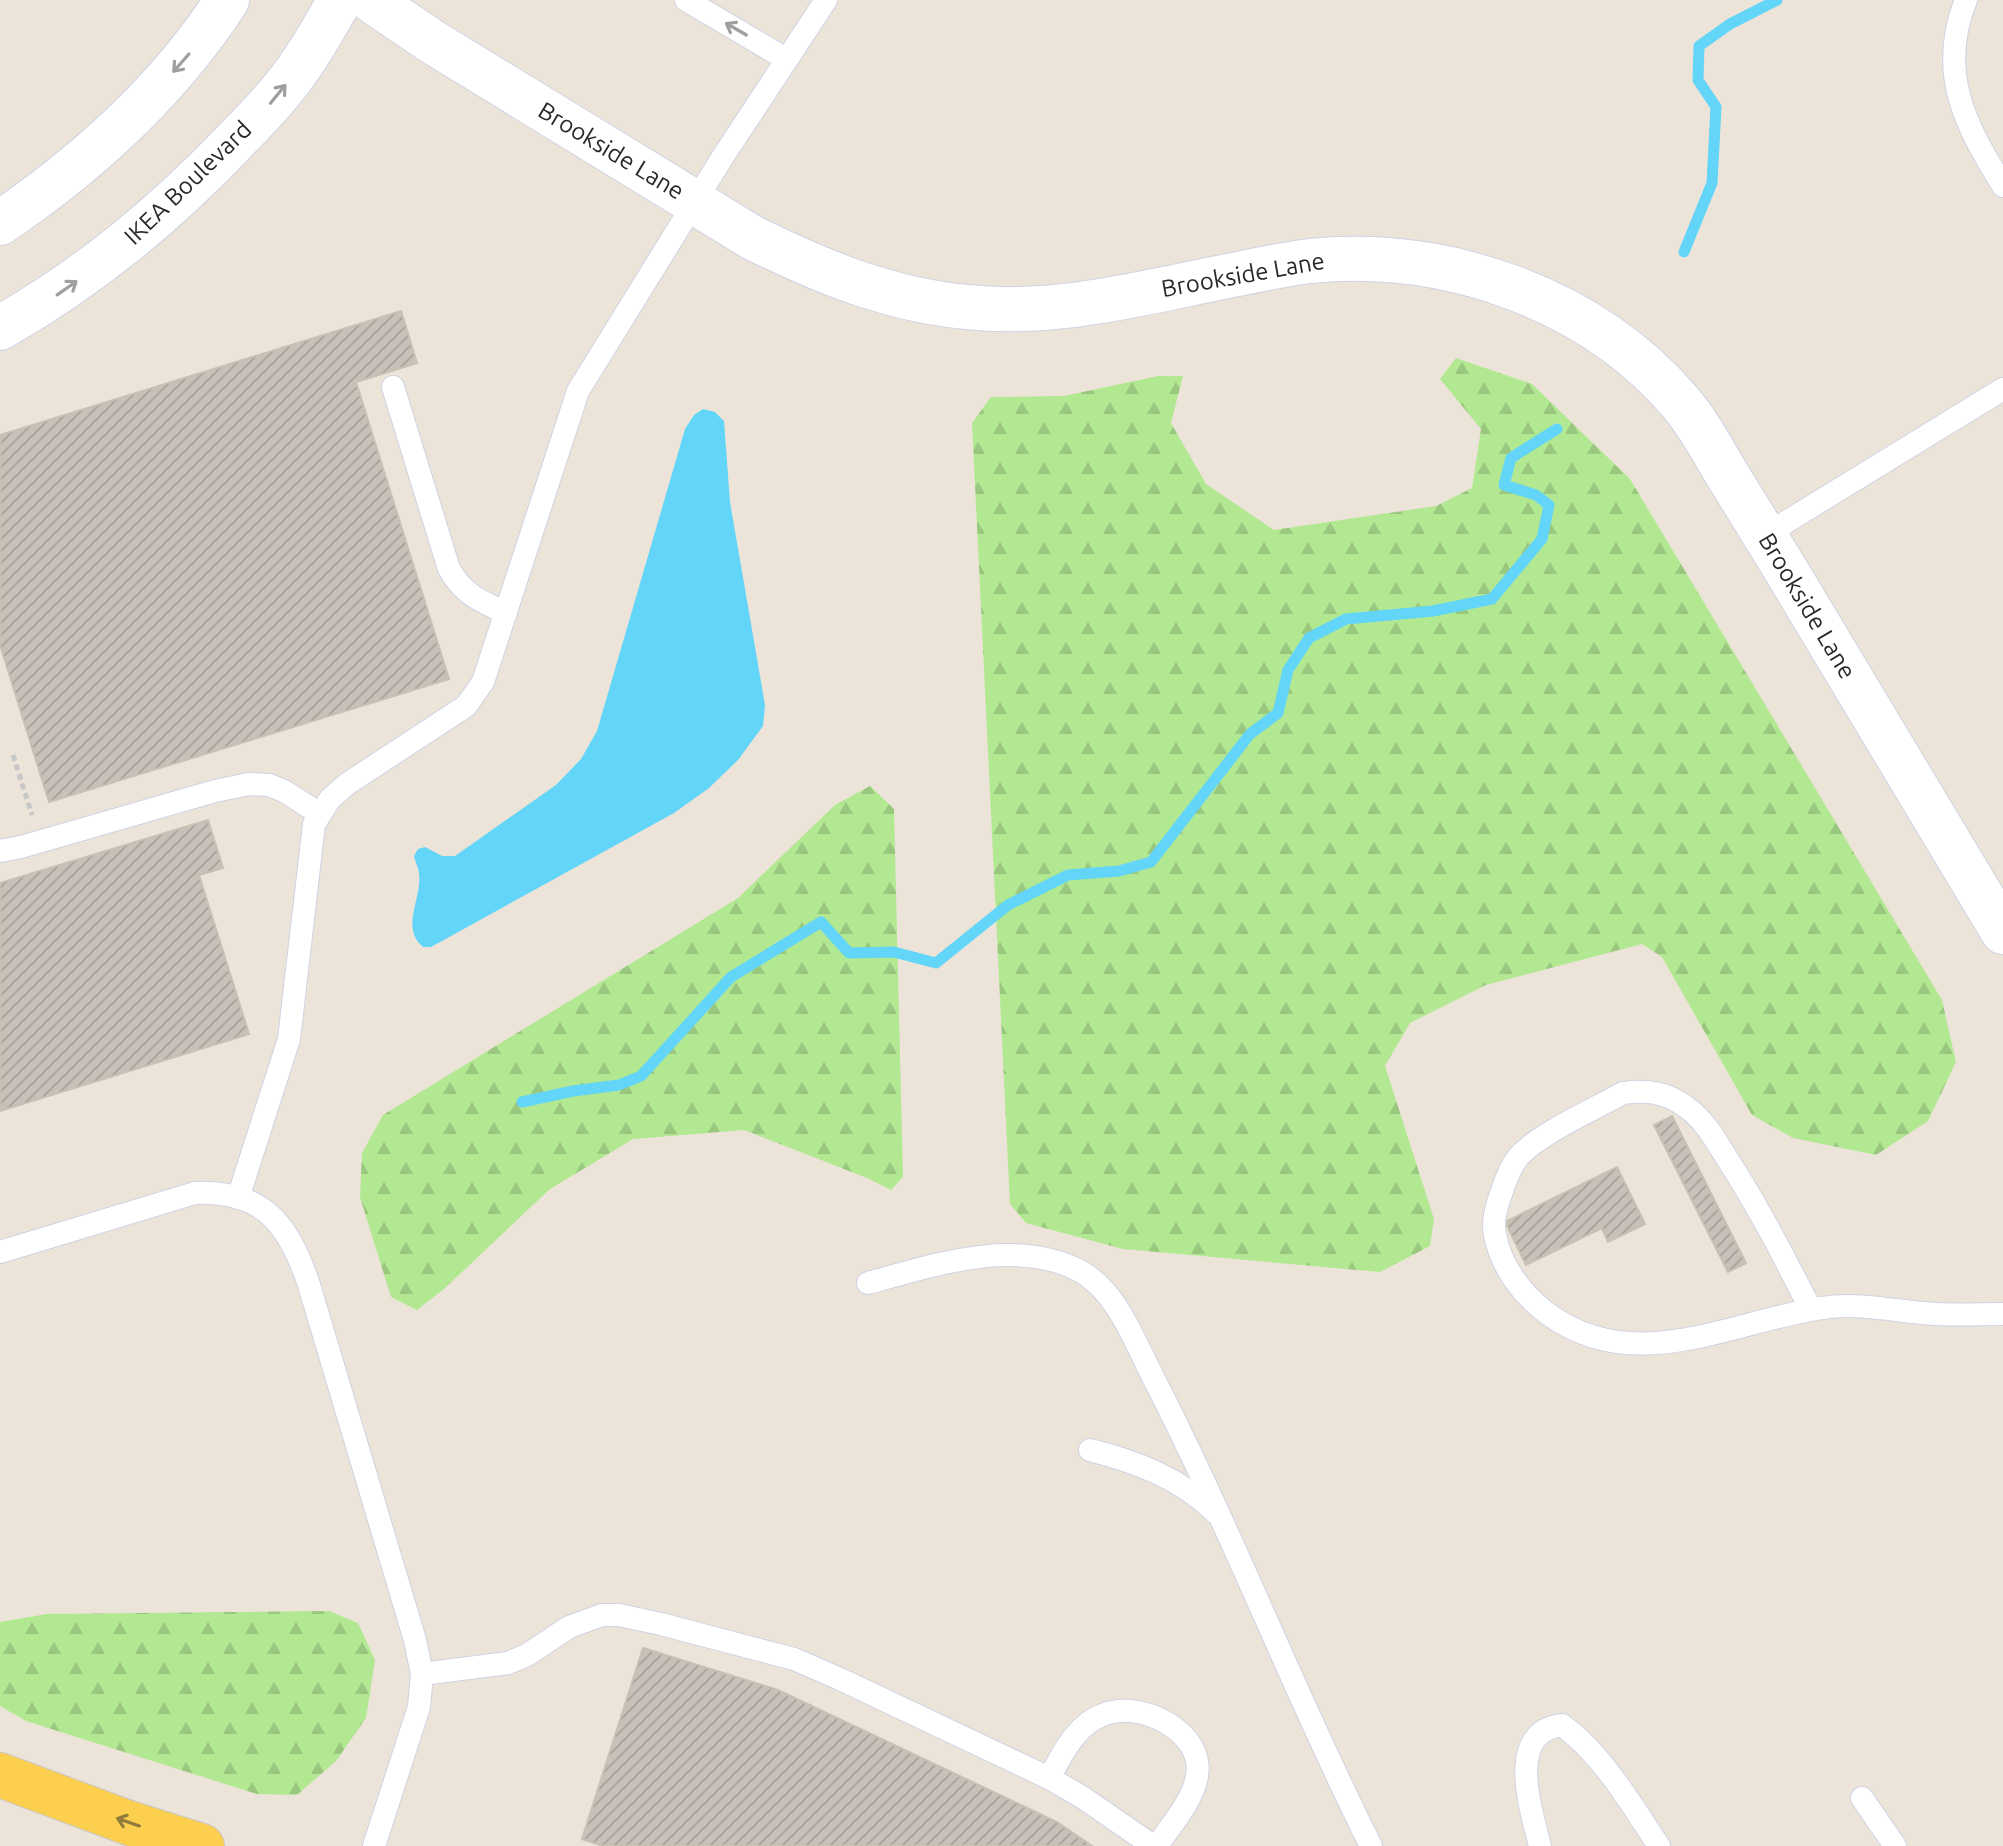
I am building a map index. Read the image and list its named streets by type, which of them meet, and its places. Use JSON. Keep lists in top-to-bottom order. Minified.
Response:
{"streets":{"street":["Brookside Lane","IKEA Boulevard"]}}
